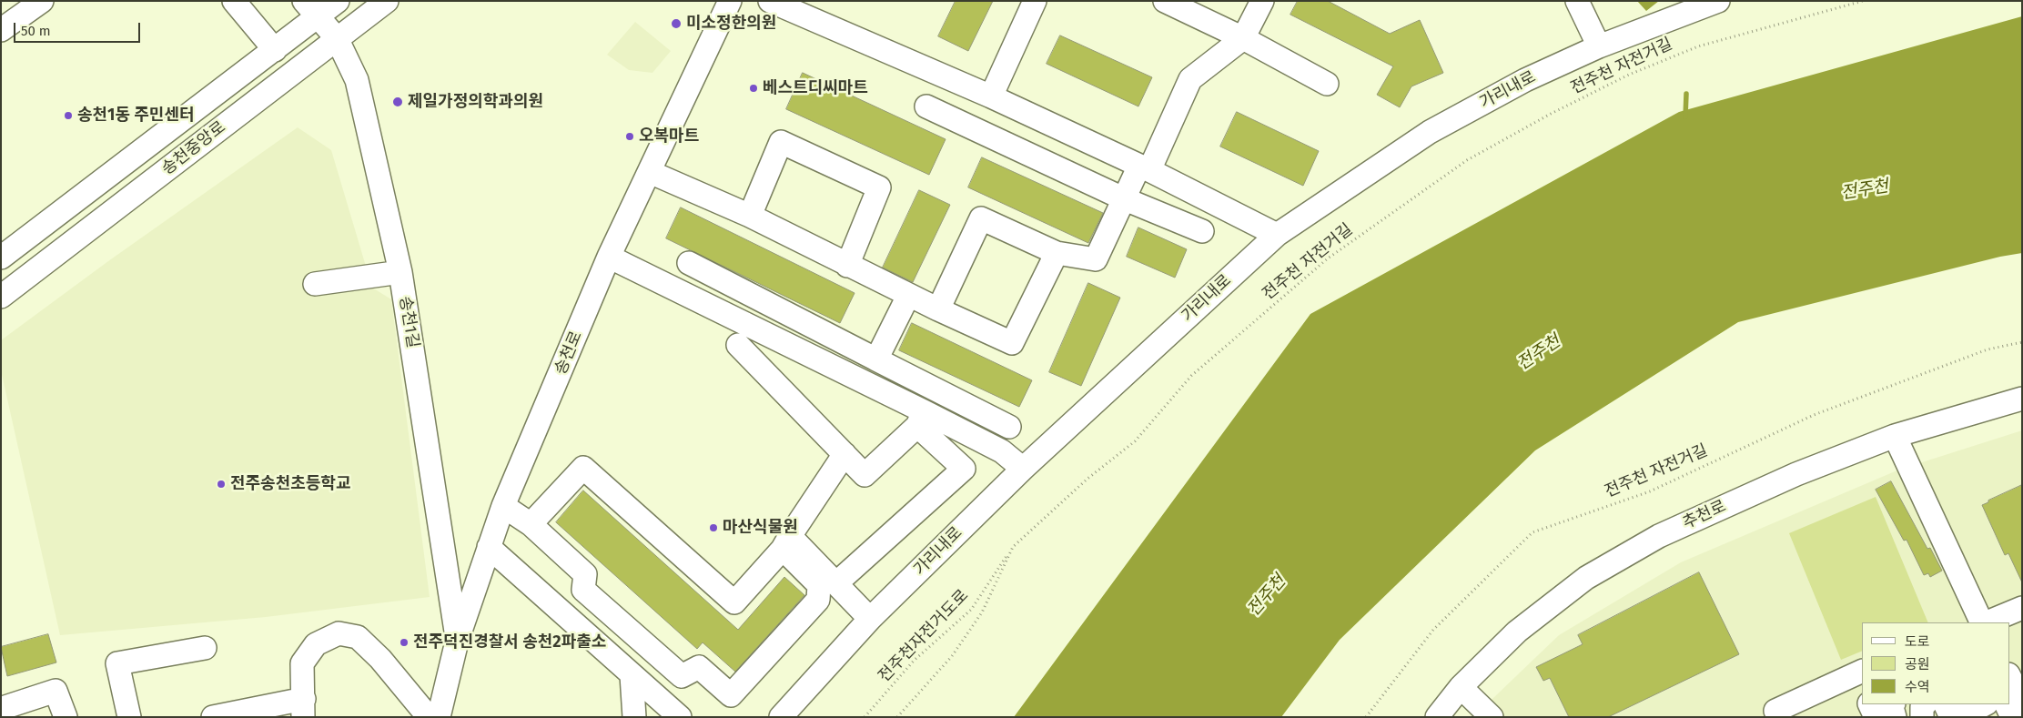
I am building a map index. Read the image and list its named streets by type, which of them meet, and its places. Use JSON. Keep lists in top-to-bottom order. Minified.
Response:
{"streets":{"street":["가리내로","송천중앙로","송천1길","송천로","추천로"],"path":["전주천 자전거길","전주천자전거도로"]},"crossings":[["전주천 자전거길","전주천자전거도로"],["송천중앙로","송천1길"],["송천1길","송천로"]],"water":["전주천"],"places":["미소정한의원","베스트디씨마트","제일가정의학과의원","송천1동 주민센터","오복마트","전주송천초등학교","마산식물원","전주덕진경찰서 송천2파출소"],"legend":["도로","공원","수역"],"scale_bar":"50 m"}
